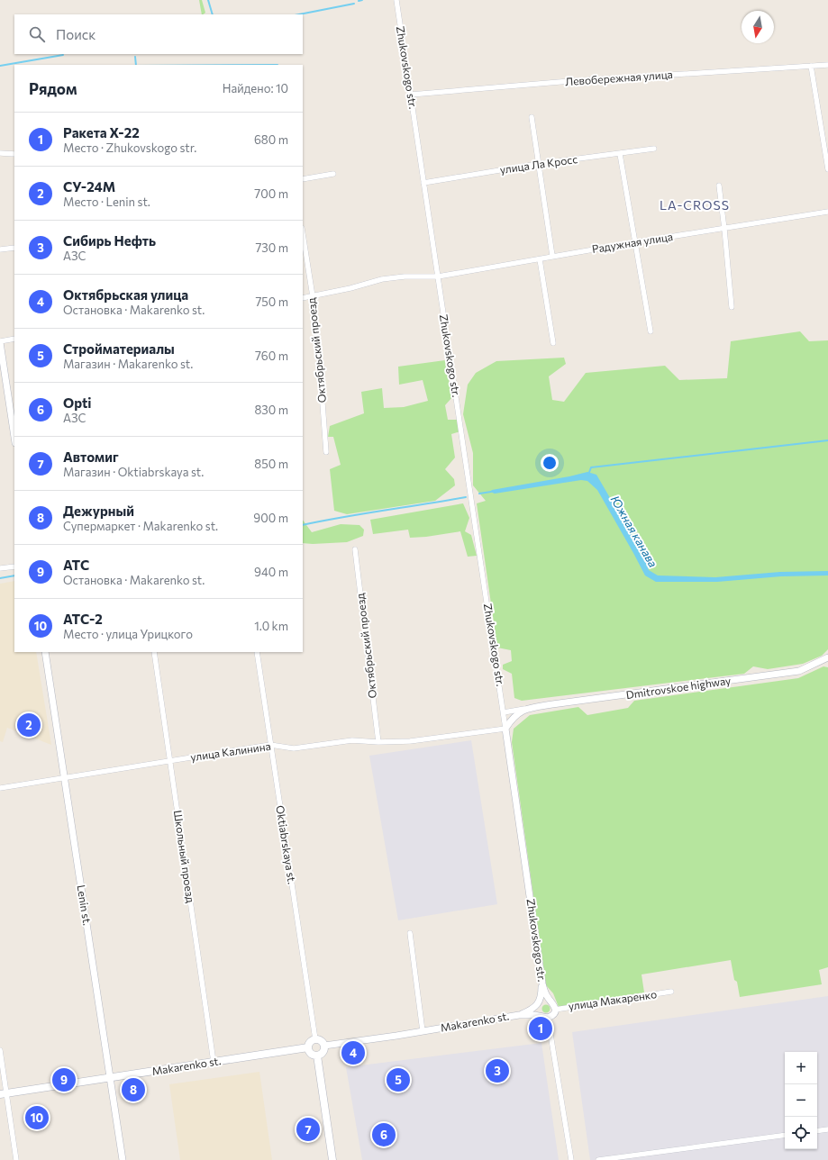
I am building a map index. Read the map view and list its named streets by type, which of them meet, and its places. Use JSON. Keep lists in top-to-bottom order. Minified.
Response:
{"streets":{"main road":["Makarenko st."],"street":["Zhukovskogo str.","Левобережная улица","улица Ла Кросс","Радужная улица","Октябрьский проезд","Dmitrovskoe highway","улица Калинина","Oktiabrskaya st.","Школьный проезд","Lenin st.","улица Макаренко"]},"crossings":[["Zhukovskogo str.","Левобережная улица"],["Zhukovskogo str.","улица Ла Кросс"],["Zhukovskogo str.","Радужная улица"],["Zhukovskogo str.","улица Калинина"],["Zhukovskogo str.","улица Макаренко"],["Радужная улица","Октябрьский проезд"],["Октябрьский проезд","улица Калинина"],["улица Калинина","Oktiabrskaya st."],["улица Калинина","Школьный проезд"],["улица Калинина","Lenin st."],["Oktiabrskaya st.","Makarenko st."],["Школьный проезд","Makarenko st."],["Lenin st.","Makarenko st."]],"districts":["LA-CROSS"],"water":["Южная канава"],"north":"bottom","page":{"search":"Поиск","heading":["Рядом","Найдено: 10"],"list":[{"mark":"1","name":"Ракета Х-22","note":"Место · Zhukovskogo str.","value":"680 m"},{"mark":"2","name":"СУ-24М","note":"Место · Lenin st.","value":"700 m"},{"mark":"3","name":"Сибирь Нефть","note":"АЗС","value":"730 m"},{"mark":"4","name":"Октябрьская улица","note":"Остановка · Makarenko st.","value":"750 m"},{"mark":"5","name":"Стройматериалы","note":"Магазин · Makarenko st.","value":"760 m"},{"mark":"6","name":"Opti","note":"АЗС","value":"830 m"},{"mark":"7","name":"Автомиг","note":"Магазин · Oktiabrskaya st.","value":"850 m"},{"mark":"8","name":"Дежурный","note":"Супермаркет · Makarenko st.","value":"900 m"},{"mark":"9","name":"АТС","note":"Остановка · Makarenko st.","value":"940 m"},{"mark":"10","name":"АТС-2","note":"Место · улица Урицкого","value":"1.0 km"}],"pins":["2","1","4","3","5","9","8","10","7","6"],"map_buttons":["+","−"]}}
